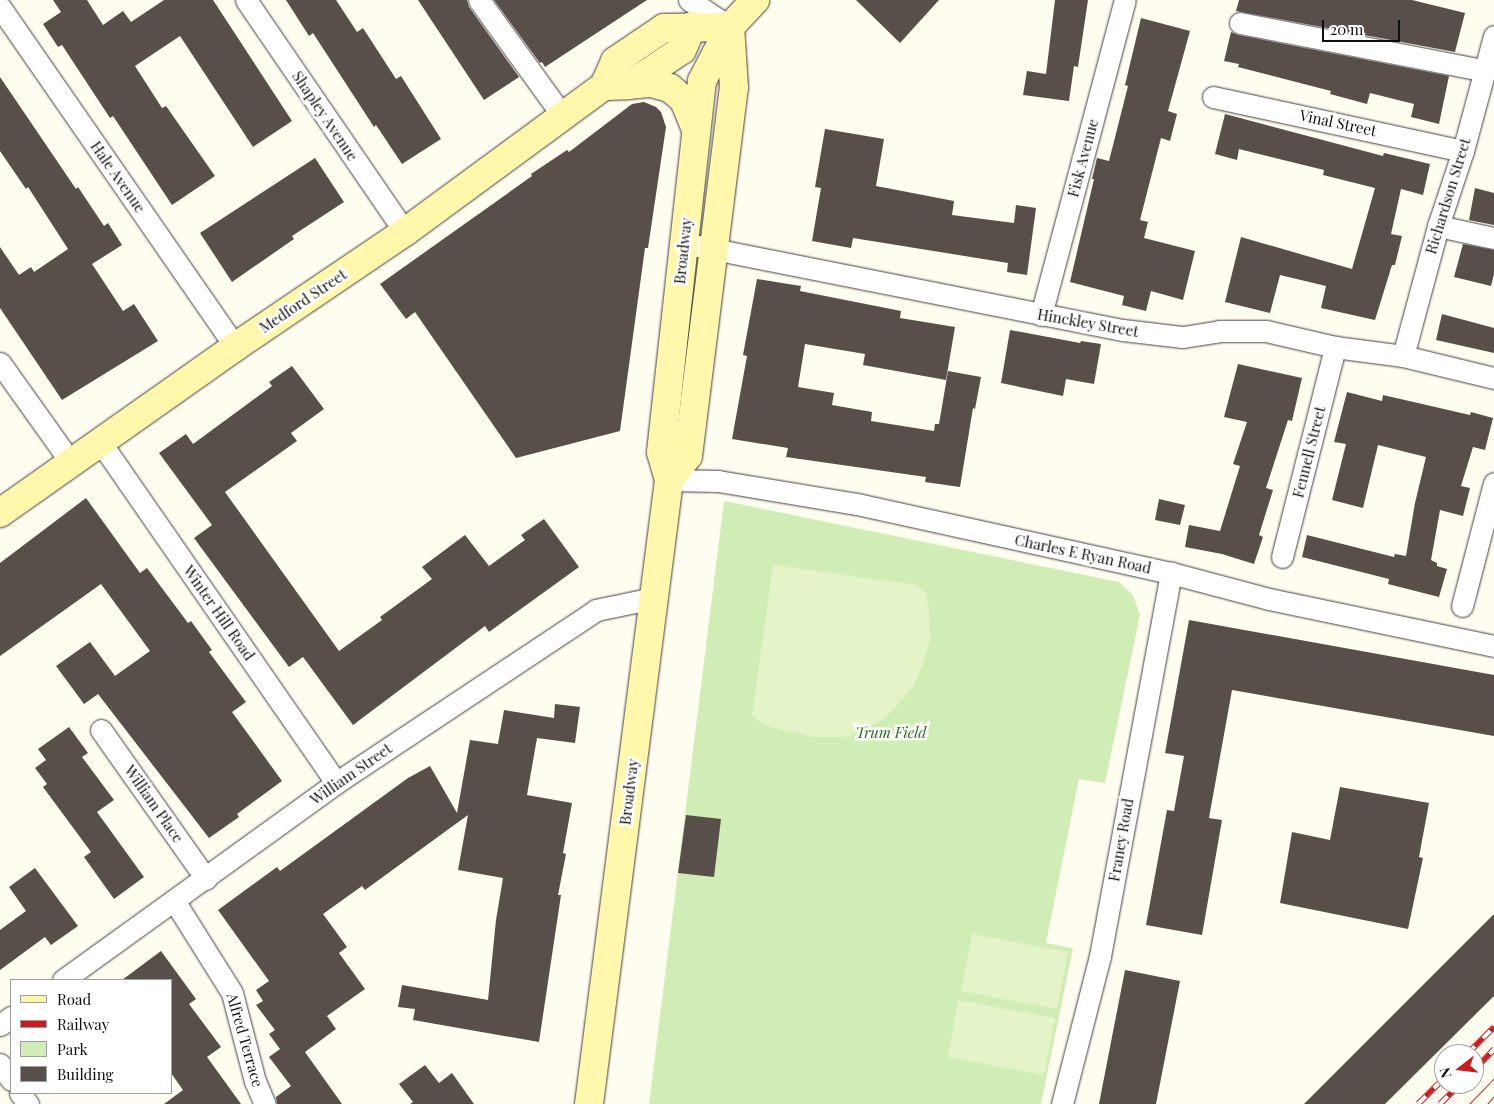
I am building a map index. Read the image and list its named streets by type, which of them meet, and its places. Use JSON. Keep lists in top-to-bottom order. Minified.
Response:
{"streets":{"main road":["Broadway","Medford Street"],"street":["Shapley Avenue","Vinal Street","Fisk Avenue","Hale Avenue","Richardson Street","Hinckley Street","Fennell Street","Charles E Ryan Road","Winter Hill Road","William Street","William Place","Franey Road","Alfred Terrace"]},"crossings":[["Shapley Avenue","Medford Street"],["Vinal Street","Richardson Street"],["Fisk Avenue","Hinckley Street"],["Hale Avenue","Medford Street"],["Richardson Street","Hinckley Street"],["Broadway","Hinckley Street"],["Broadway","Charles E Ryan Road"],["Broadway","William Street"],["Medford Street","Winter Hill Road"],["Hinckley Street","Fennell Street"],["Charles E Ryan Road","Franey Road"],["Winter Hill Road","William Street"],["William Street","William Place"],["William Street","Alfred Terrace"]],"parks":["Trum Field"],"legend":["Road","Railway","Park","Building"],"scale_bar":"20 m","north":"left"}
